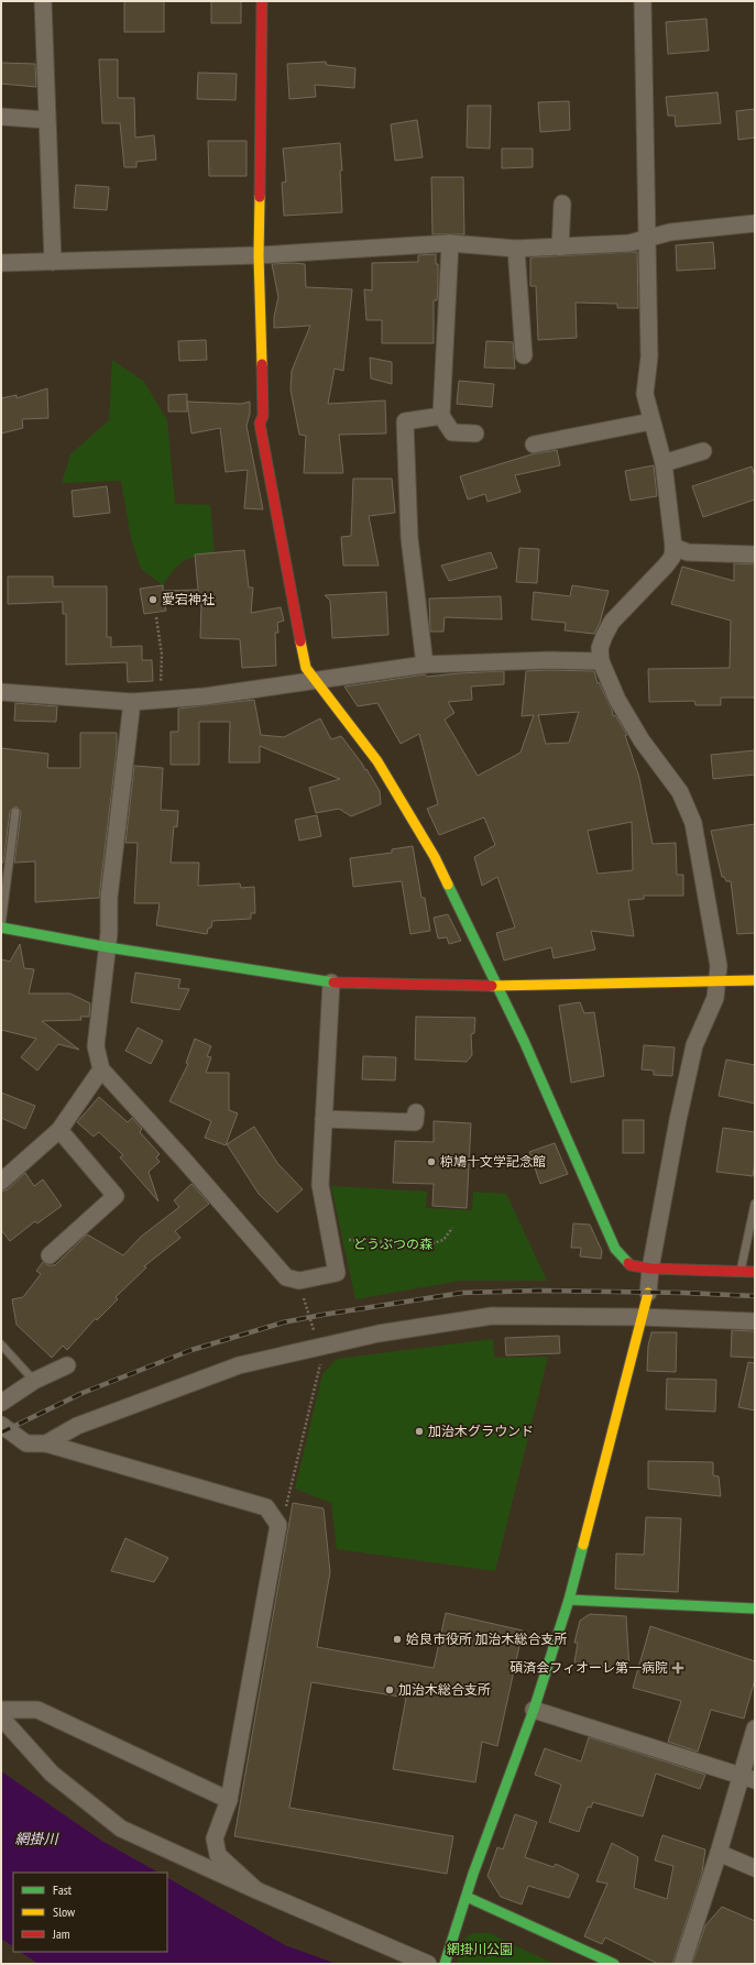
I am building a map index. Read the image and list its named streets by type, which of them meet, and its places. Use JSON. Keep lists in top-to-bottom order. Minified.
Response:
{"water":["網掛川"],"parks":["どうぶつの森","網掛川公園"],"places":{"other":["愛宕神社","椋鳩十文学記念館","加治木グラウンド","姶良市役所 加治木総合支所","加治木総合支所"],"health":["碩済会フィオーレ第一病院"]},"legend":["Fast","Slow","Jam"]}
